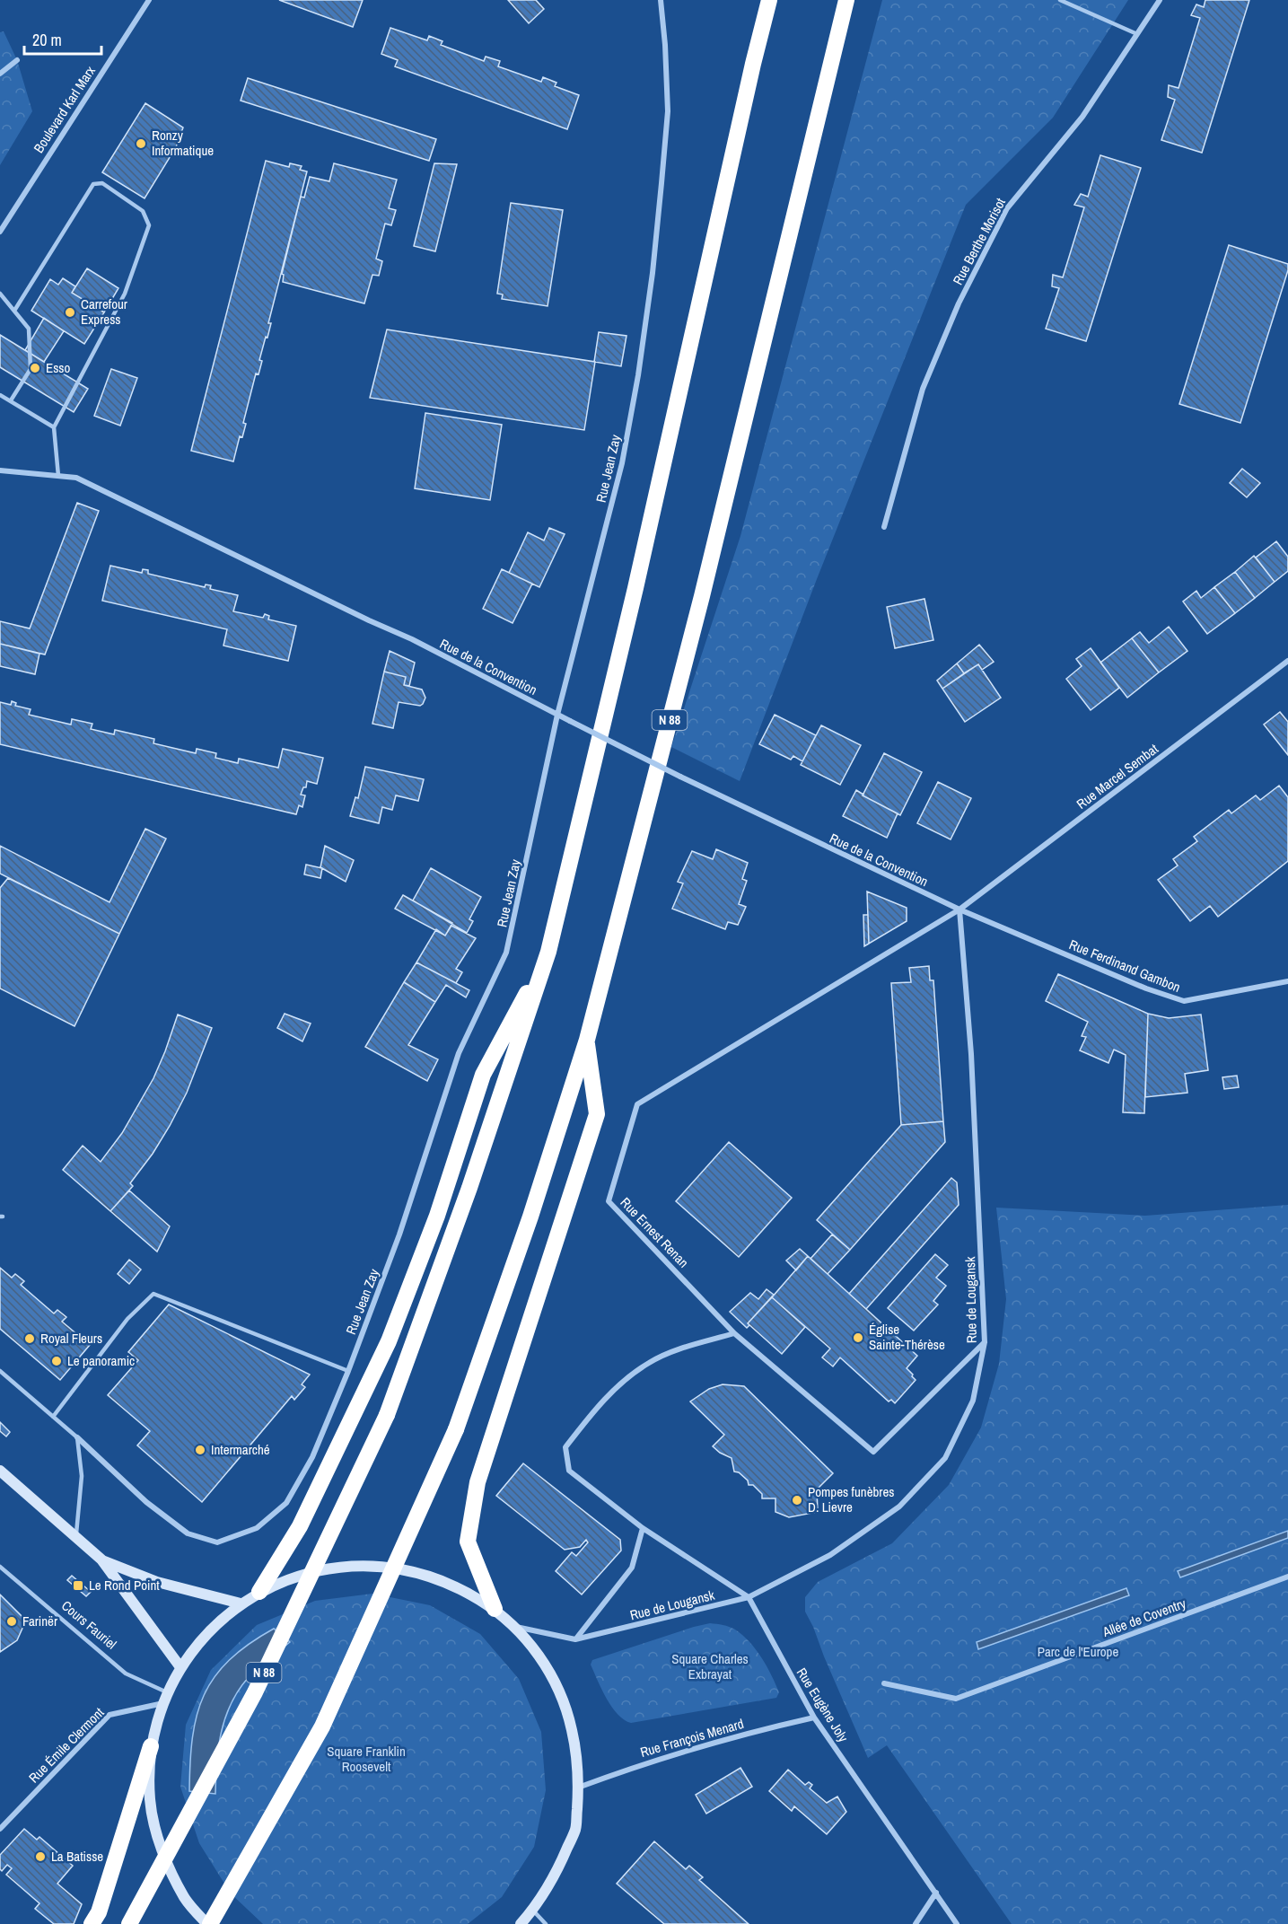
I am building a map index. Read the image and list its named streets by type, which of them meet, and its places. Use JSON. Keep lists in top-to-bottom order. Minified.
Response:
{"streets":{"highway":["N 88"],"street":["Boulevard Karl Marx","Rue Berthe Morisot","Rue Jean Zay","Rue de la Convention","Rue Marcel Sembat","Rue Ferdinand Gambon","Rue Ernest Renan","Rue de Lougansk","Allée de Coventry","Rue Eugène Joly","Rue François Menard","Rue Émile Clermont"],"lane":["Cours Fauriel"]},"crossings":[["Rue Jean Zay","Rue de la Convention"],["Rue de la Convention","Rue Marcel Sembat"],["Rue de la Convention","Rue Ferdinand Gambon"],["Rue de la Convention","Rue Ernest Renan"],["Rue de la Convention","Rue de Lougansk"],["Rue Marcel Sembat","Rue Ferdinand Gambon"],["Rue Marcel Sembat","Rue Ernest Renan"],["Rue Marcel Sembat","Rue de Lougansk"],["Rue Ferdinand Gambon","Rue Ernest Renan"],["Rue Ferdinand Gambon","Rue de Lougansk"],["Rue Ernest Renan","Rue de Lougansk"],["Rue Ernest Renan","Rue Eugène Joly"],["Rue de Lougansk","Rue Eugène Joly"],["Cours Fauriel","Rue Émile Clermont"],["Rue Eugène Joly","Rue François Menard"]],"parks":["Parc de l'Europe","Square Charles Exbrayat","Square Franklin Roosevelt"],"places":{"other":["Ronzy Informatique","Carrefour Express","Esso","Église Sainte-Thérèse","Royal Fleurs","Le panoramic","Intermarché","Pompes funèbres D. Lievre","Farinër","La Batisse"],"transit":["Le Rond Point"]},"scale_bar":"20 m"}
